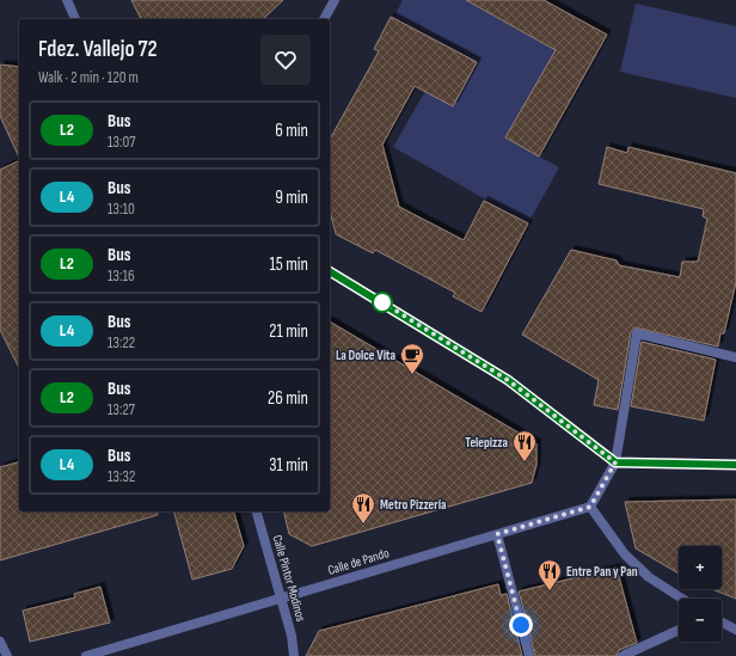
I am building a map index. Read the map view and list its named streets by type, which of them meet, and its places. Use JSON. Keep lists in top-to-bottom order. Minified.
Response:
{"streets":{"street":["Calle de Pando","Calle Pintor Modinos"]},"crossings":[["Calle de Pando","Calle Pintor Modinos"]],"places":{"cafe":["La Dolce Vita"],"restaurant":["Telepizza","Metro Pizzería","Entre Pan y Pan"]},"lines":["bus line L2"],"page":{"heading":["Fdez. Vallejo 72","Walk · 2 min · 120 m"],"list":[{"mark":"L2","name":"Bus","note":"13:07","value":"6 min"},{"mark":"L4","name":"Bus","note":"13:10","value":"9 min"},{"mark":"L2","name":"Bus","note":"13:16","value":"15 min"},{"mark":"L4","name":"Bus","note":"13:22","value":"21 min"},{"mark":"L2","name":"Bus","note":"13:27","value":"26 min"},{"mark":"L4","name":"Bus","note":"13:32","value":"31 min"}],"map_buttons":["+","−"]}}
